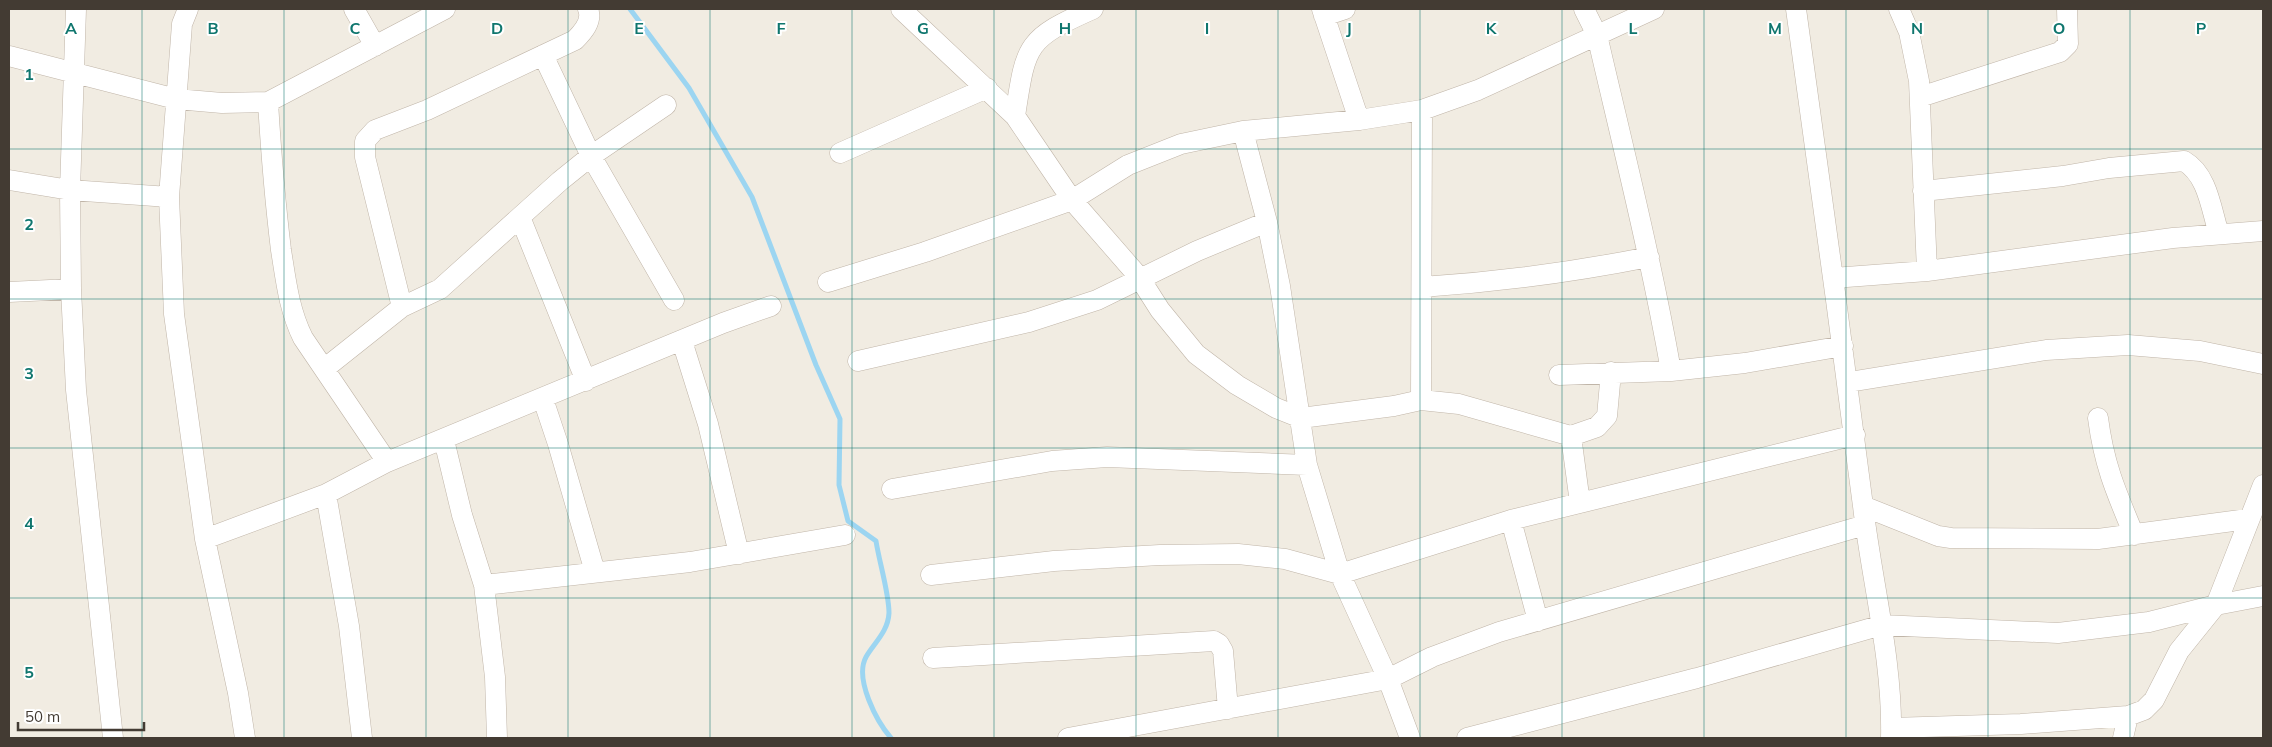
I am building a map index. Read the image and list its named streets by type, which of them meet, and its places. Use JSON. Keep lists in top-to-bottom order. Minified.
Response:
{"scale_bar":"50 m","grid":{"columns":["A","B","C","D","E","F","G","H","I","J","K","L","M","N","O","P"],"rows":["1","2","3","4","5"]}}
